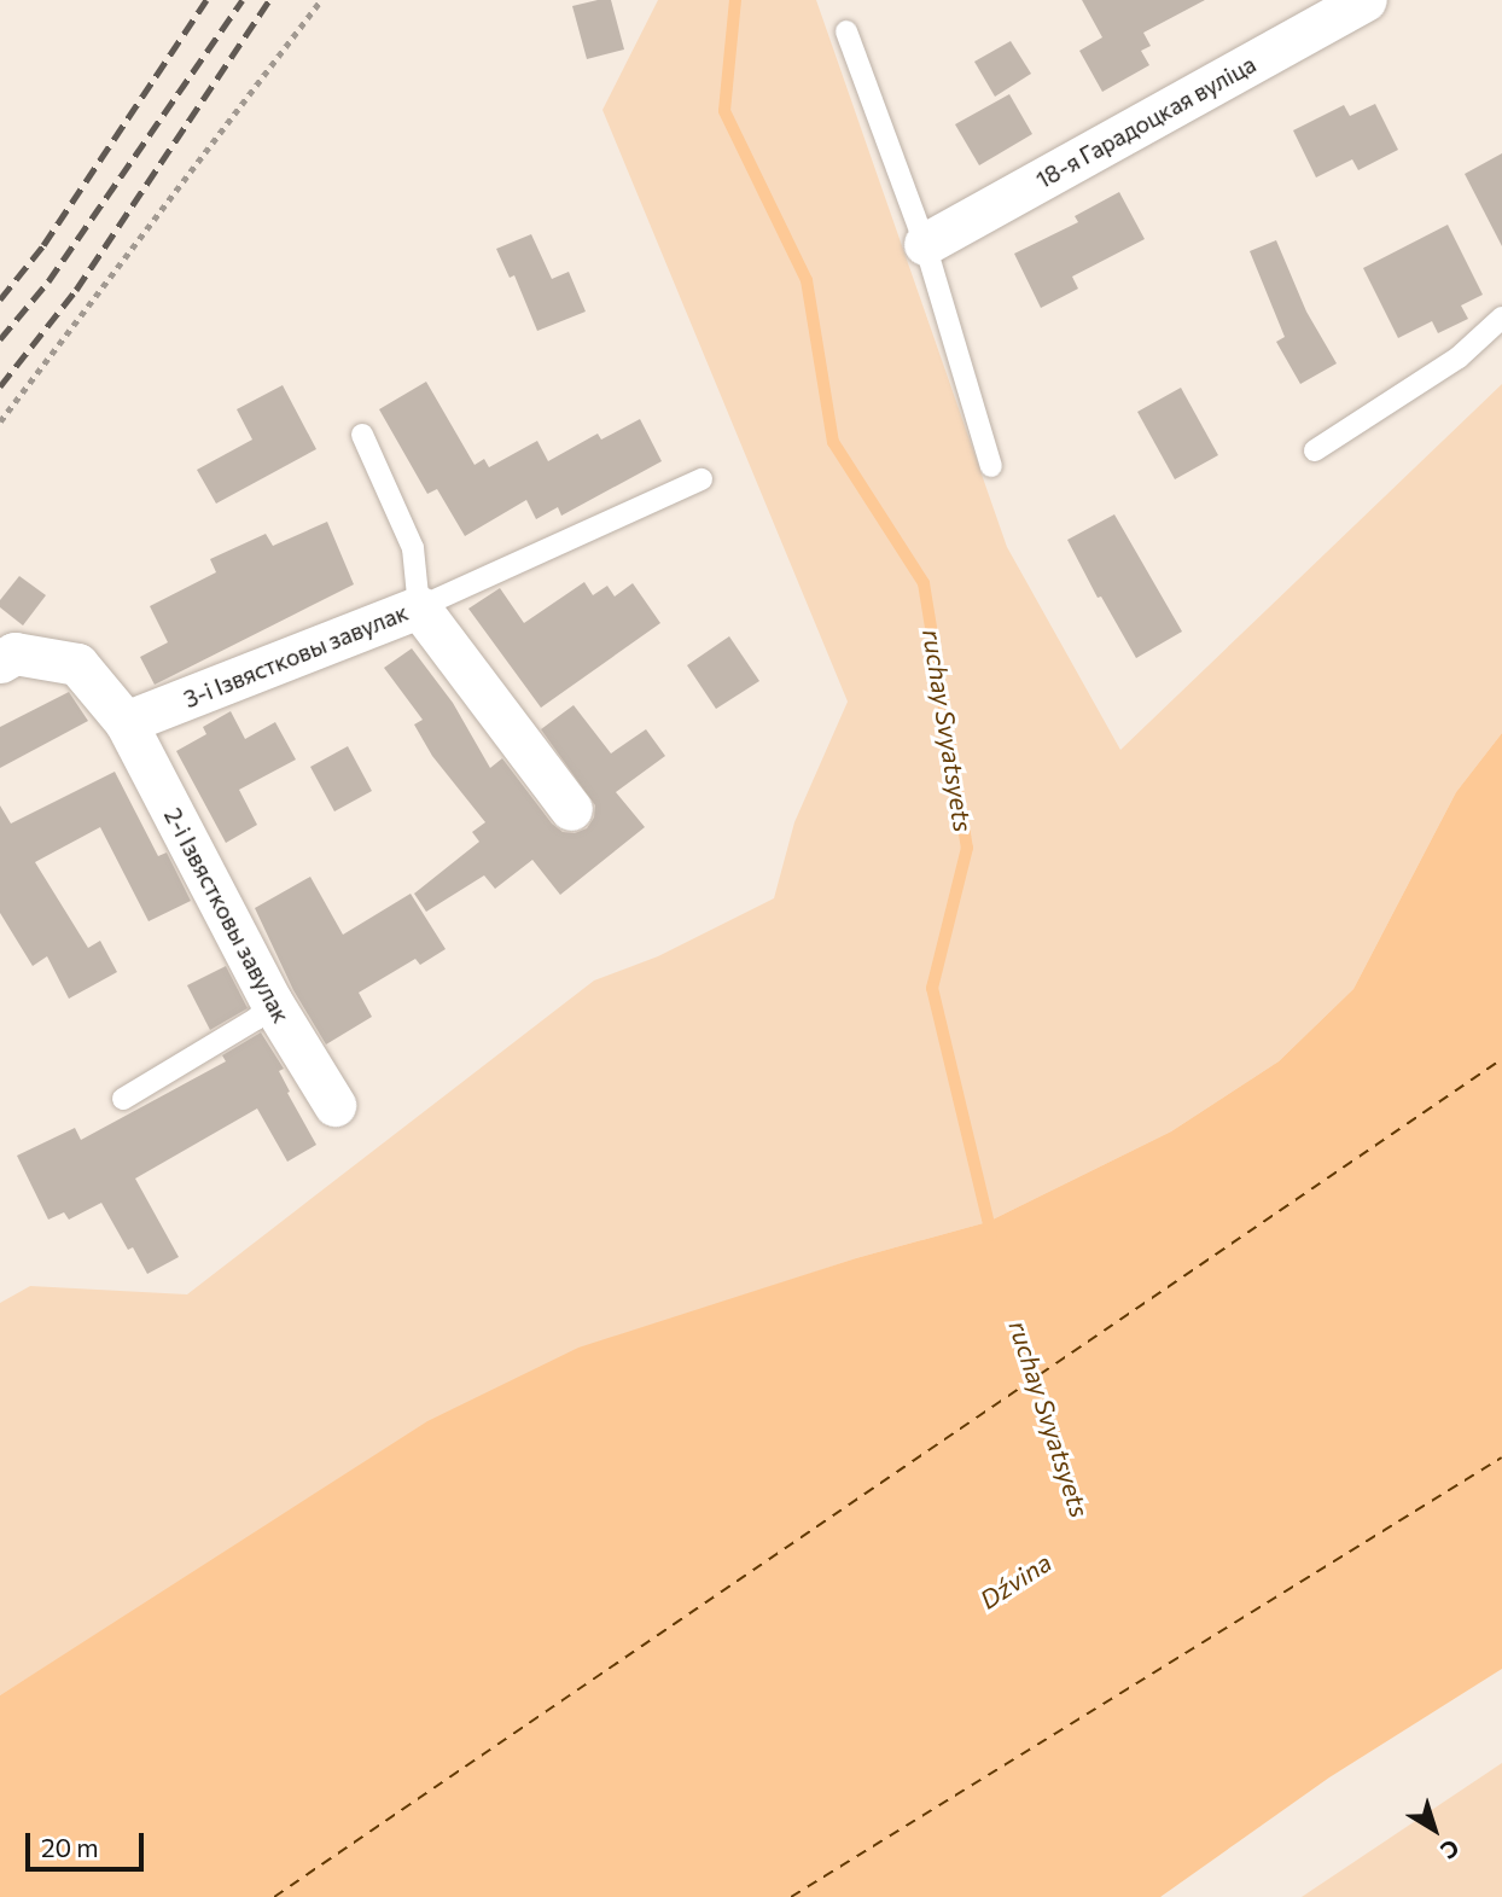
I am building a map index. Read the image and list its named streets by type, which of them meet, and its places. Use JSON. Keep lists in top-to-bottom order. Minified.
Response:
{"streets":{"street":["18-я Гарадоцкая вуліца","3-і Ізвястковы завулак","2-і Ізвястковы завулак"]},"crossings":[["3-і Ізвястковы завулак","2-і Ізвястковы завулак"]],"water":["ruchay Svyatsyets","Dźvina"],"scale_bar":"20 m","north":"bottom right"}
